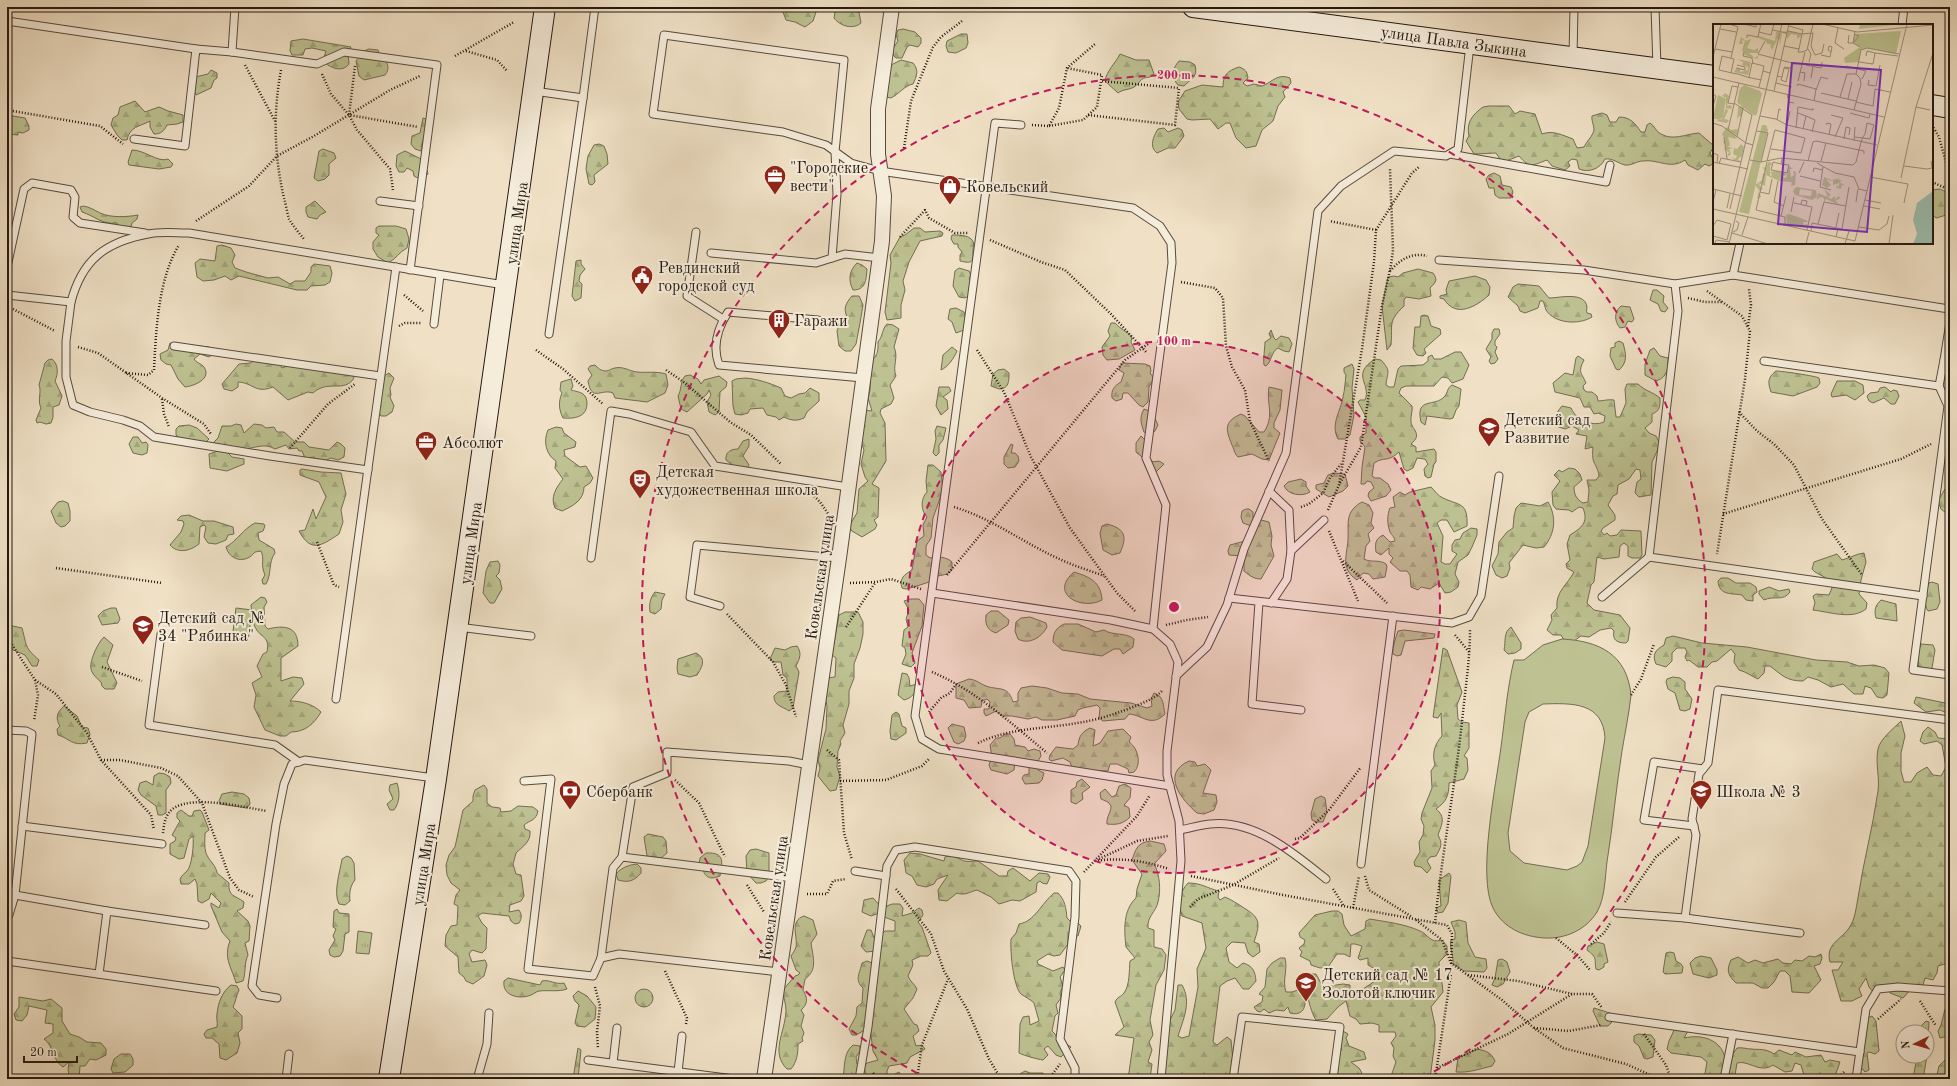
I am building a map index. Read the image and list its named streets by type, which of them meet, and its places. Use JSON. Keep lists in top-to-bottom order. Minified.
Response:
{"streets":{"main road":["улица Павла Зыкина","улица Мира"],"street":["Ковельская улица"]},"places":{"office":["\"Городские вести\"","Абсолют"],"shop":["Ковельский"],"public building":["Ревдинский городской суд"],"building":["Гаражи"],"school or university":["Детский сад Развитие","Детский сад № 34 \"Рябинка\"","Школа № 3","Детский сад № 17 Золотой ключик"],"theatre":["Детская художественная школа"],"bank":["Сбербанк"]},"scale_bar":"20 m","north":"left","rings":["200 m","100 m"]}
